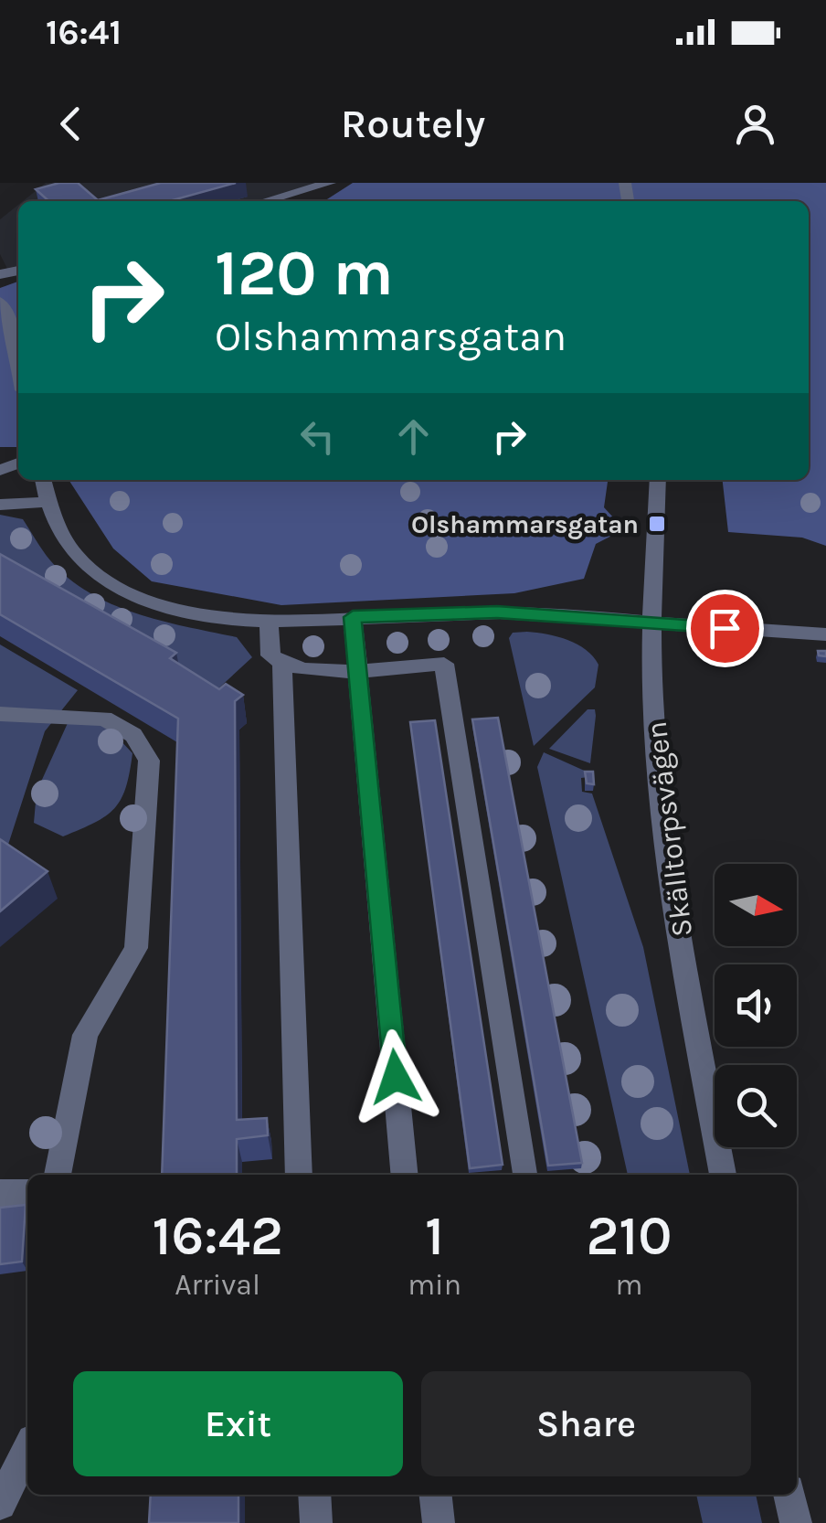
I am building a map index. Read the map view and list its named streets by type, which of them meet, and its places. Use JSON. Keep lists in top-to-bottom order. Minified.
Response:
{"streets":{"street":["Skälltorpsvägen"]},"places":{"transit":["Olshammarsgatan"]},"north":"right","page":{"status":"16:41","header":"Routely","turn":["120 m","Olshammarsgatan"],"eta":["16:42","Arrival","1","min","210","m"],"buttons":["Exit","Share"]}}
